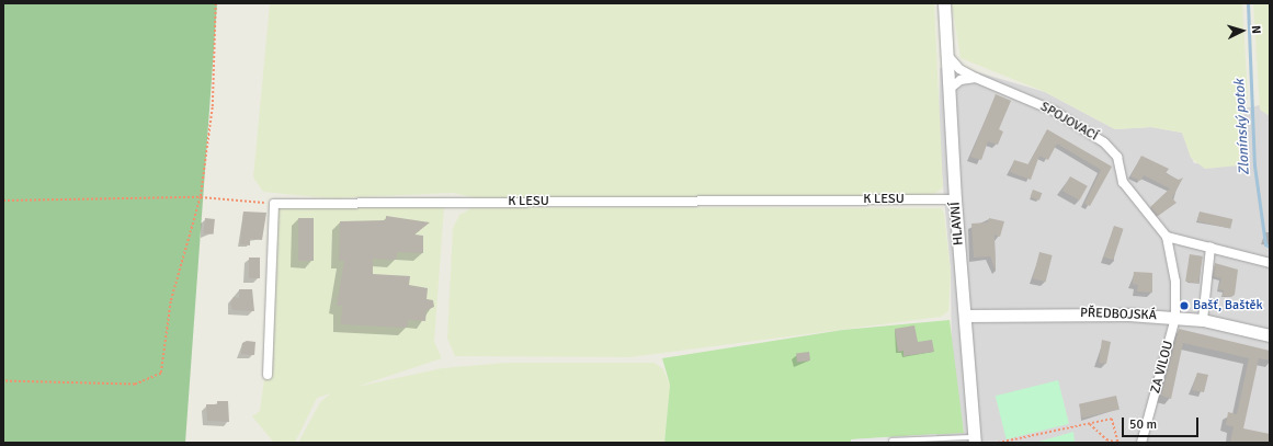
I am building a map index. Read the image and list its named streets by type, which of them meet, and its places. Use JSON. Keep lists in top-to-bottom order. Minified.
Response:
{"streets":{"street":["SPOJOVACÍ","K LESU","HLAVNÍ","PŘEDBOJSKÁ","ZA VILOU"]},"crossings":[["SPOJOVACÍ","HLAVNÍ"],["SPOJOVACÍ","PŘEDBOJSKÁ"],["SPOJOVACÍ","ZA VILOU"],["K LESU","HLAVNÍ"],["HLAVNÍ","PŘEDBOJSKÁ"],["PŘEDBOJSKÁ","ZA VILOU"]],"water":["Zlonínský potok"],"places":["Bašť, Baštěk"],"scale_bar":"50 m","north":"right"}
